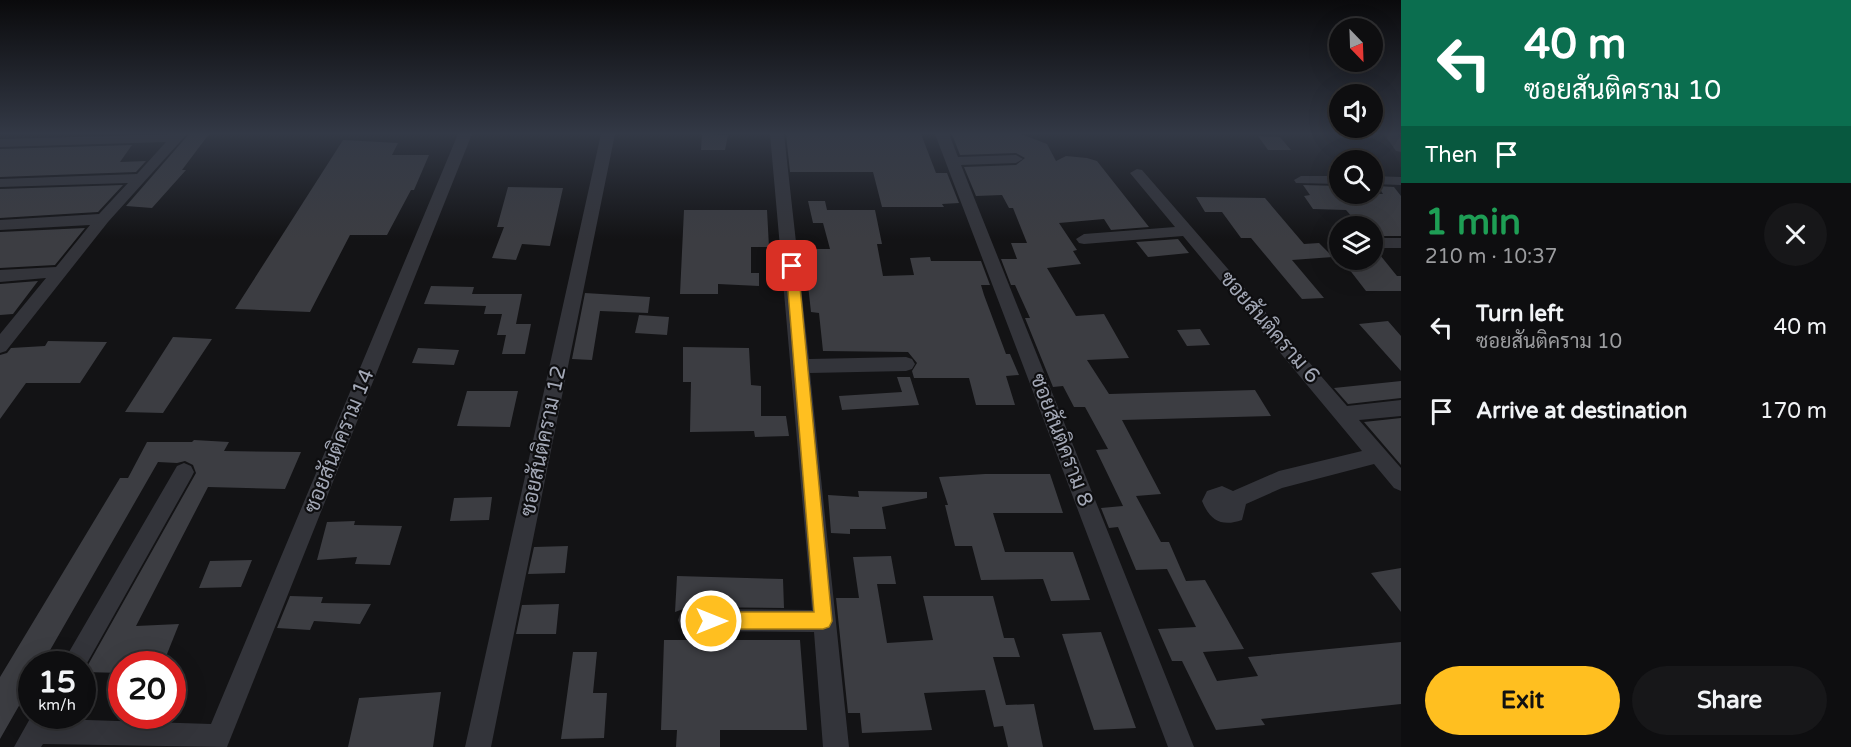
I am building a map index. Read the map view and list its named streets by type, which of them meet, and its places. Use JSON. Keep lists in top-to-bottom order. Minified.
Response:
{"streets":{"street":["ซอยสันติคราม 6","ซอยสันติคราม 8","ซอยสันติคราม 14","ซอยสันติคราม 12"]},"north":"bottom right","page":{"turn":["40 m","ซอยสันติคราม 10"],"then":"Then","heading":["1 min","210 m · 10:37"],"list":[{"name":"Turn left","note":"ซอยสันติคราม 10","value":"40 m"},{"name":"Arrive at destination","value":"170 m"}],"speed":"15 km/h","limit":"20","buttons":["Exit","Share"]}}
